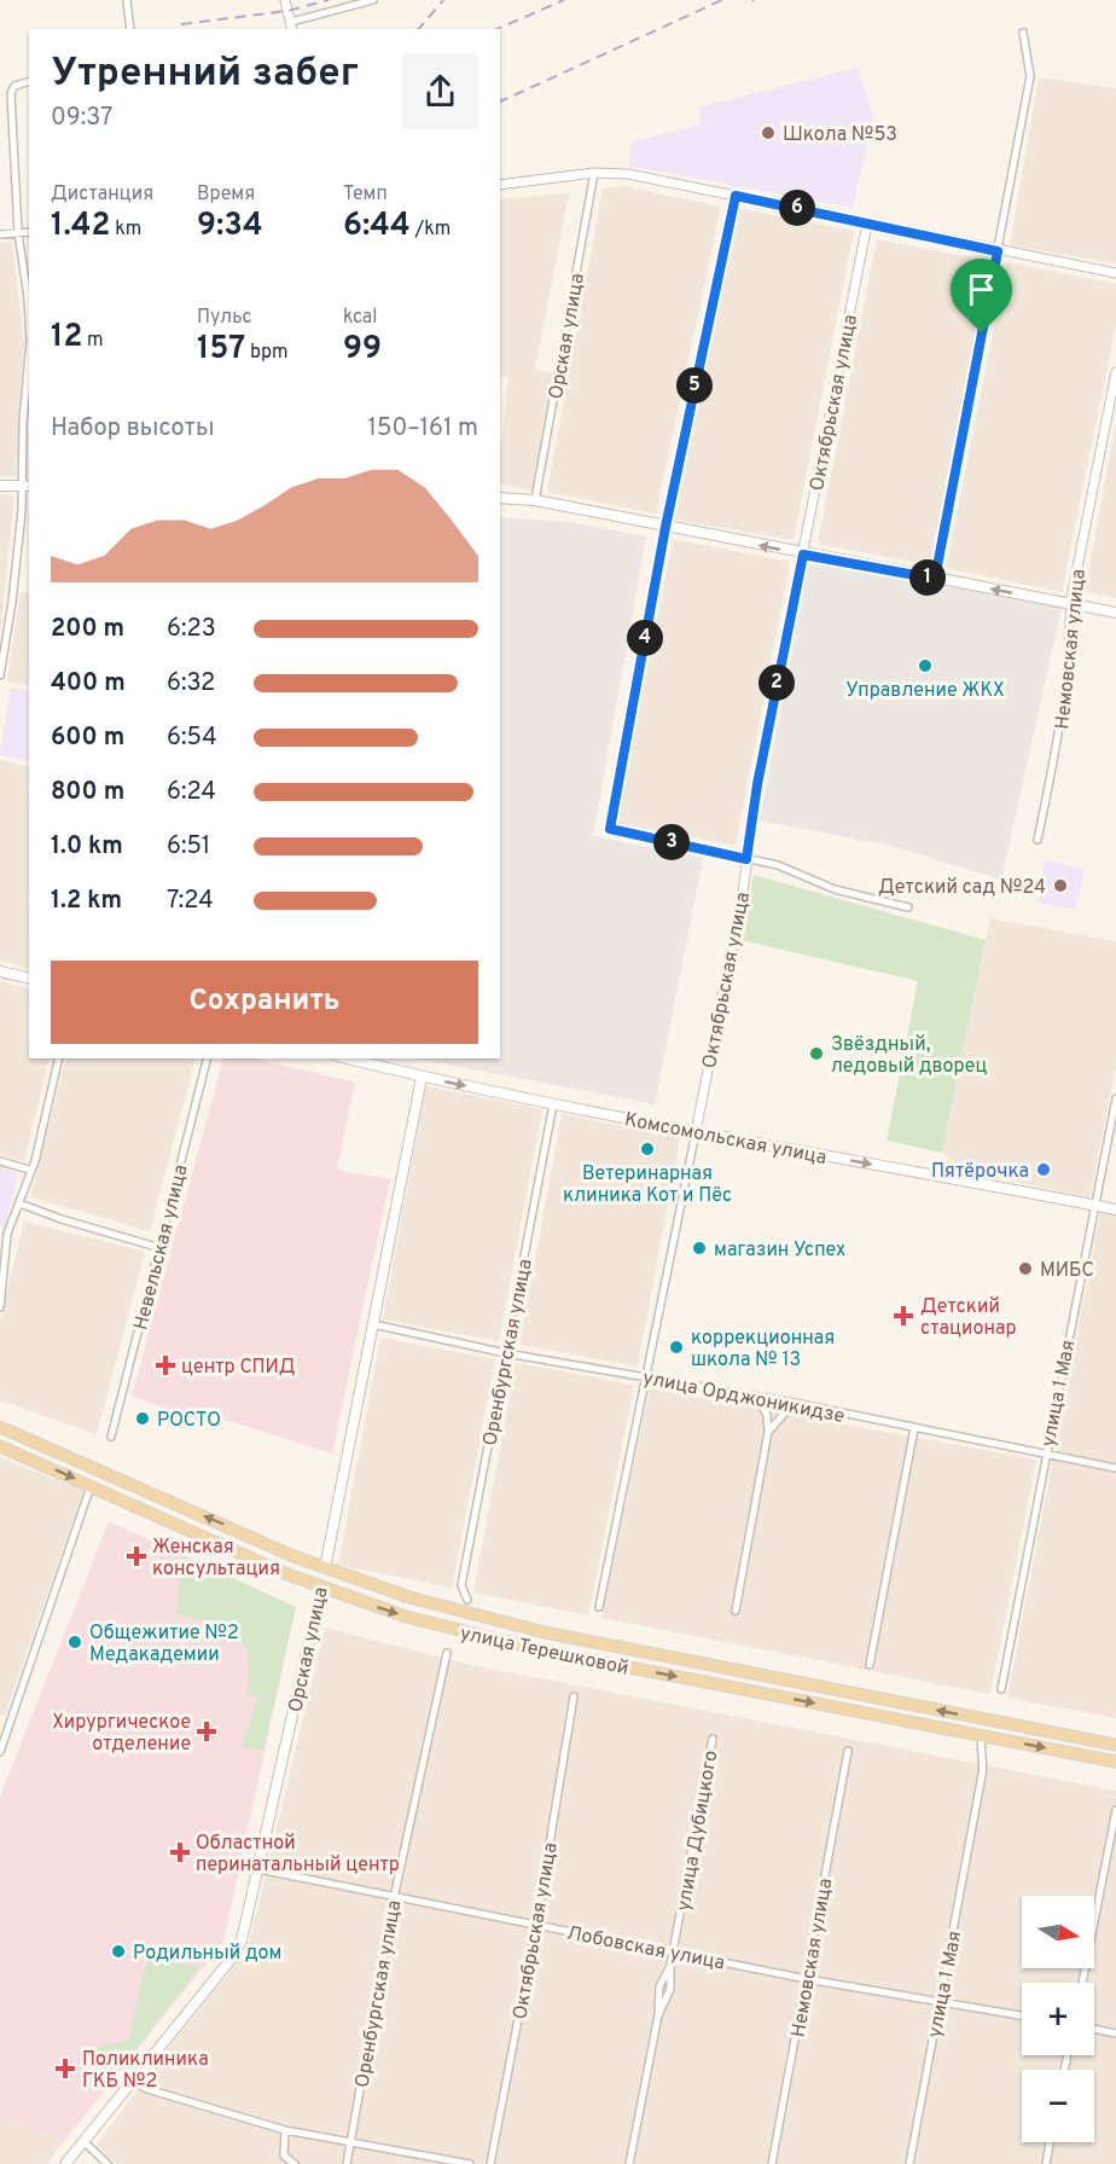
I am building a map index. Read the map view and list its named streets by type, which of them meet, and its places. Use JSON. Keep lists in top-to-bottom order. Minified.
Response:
{"streets":{"main road":["Орская улица","Комсомольская улица","улица Терешковой"],"street":["Октябрьская улица","Немовская улица","Невельская улица","Оренбургская улица","улица 1 Мая","улица Орджоникидзе","улица Дубицкого","Лобовская улица"]},"crossings":[["Орская улица","Комсомольская улица"],["Орская улица","улица Орджоникидзе"],["Орская улица","улица Терешковой"],["Орская улица","Лобовская улица"],["Октябрьская улица","Комсомольская улица"],["Октябрьская улица","улица Орджоникидзе"],["Октябрьская улица","Лобовская улица"],["Немовская улица","Лобовская улица"],["Комсомольская улица","Оренбургская улица"],["Комсомольская улица","улица 1 Мая"],["Оренбургская улица","улица Орджоникидзе"],["Оренбургская улица","Лобовская улица"],["улица 1 Мая","улица Орджоникидзе"],["улица 1 Мая","улица Терешковой"],["улица 1 Мая","Лобовская улица"],["улица Дубицкого","Лобовская улица"]],"one_way":["Комсомольская улица"],"places":{"other":["Школа №53","Управление ЖКХ","Детский сад №24","Звёздный, ледовый дворец","Ветеринарная клиника Кот и Пёс","Пятёрочка","магазин Успех","МИБС","коррекционная школа № 13","РОСТО","Общежитие №2 Медакадемии","Родильный дом"],"health":["Детский стационар","центр СПИД","Женская консультация","Хирургическое отделение","Областной перинатальный центр","Поликлиника ГКБ №2"]},"north":"right","page":{"heading":["Утренний забег","09:37"],"stats":[["Дистанция","1.42 km"],["Время","9:34"],["Темп","6:44 /km"],["12 m"],["Пульс","157 bpm"],["kcal","99"]],"pins":["6","5","1","4","2","3"],"chart":["Набор высоты","150–161 m"],"list":[{"name":"200 m","note":"6:23"},{"name":"400 m","note":"6:32"},{"name":"600 m","note":"6:54"},{"name":"800 m","note":"6:24"},{"name":"1.0 km","note":"6:51"},{"name":"1.2 km","note":"7:24"}],"buttons":"Сохранить","map_buttons":["+","−"]}}
